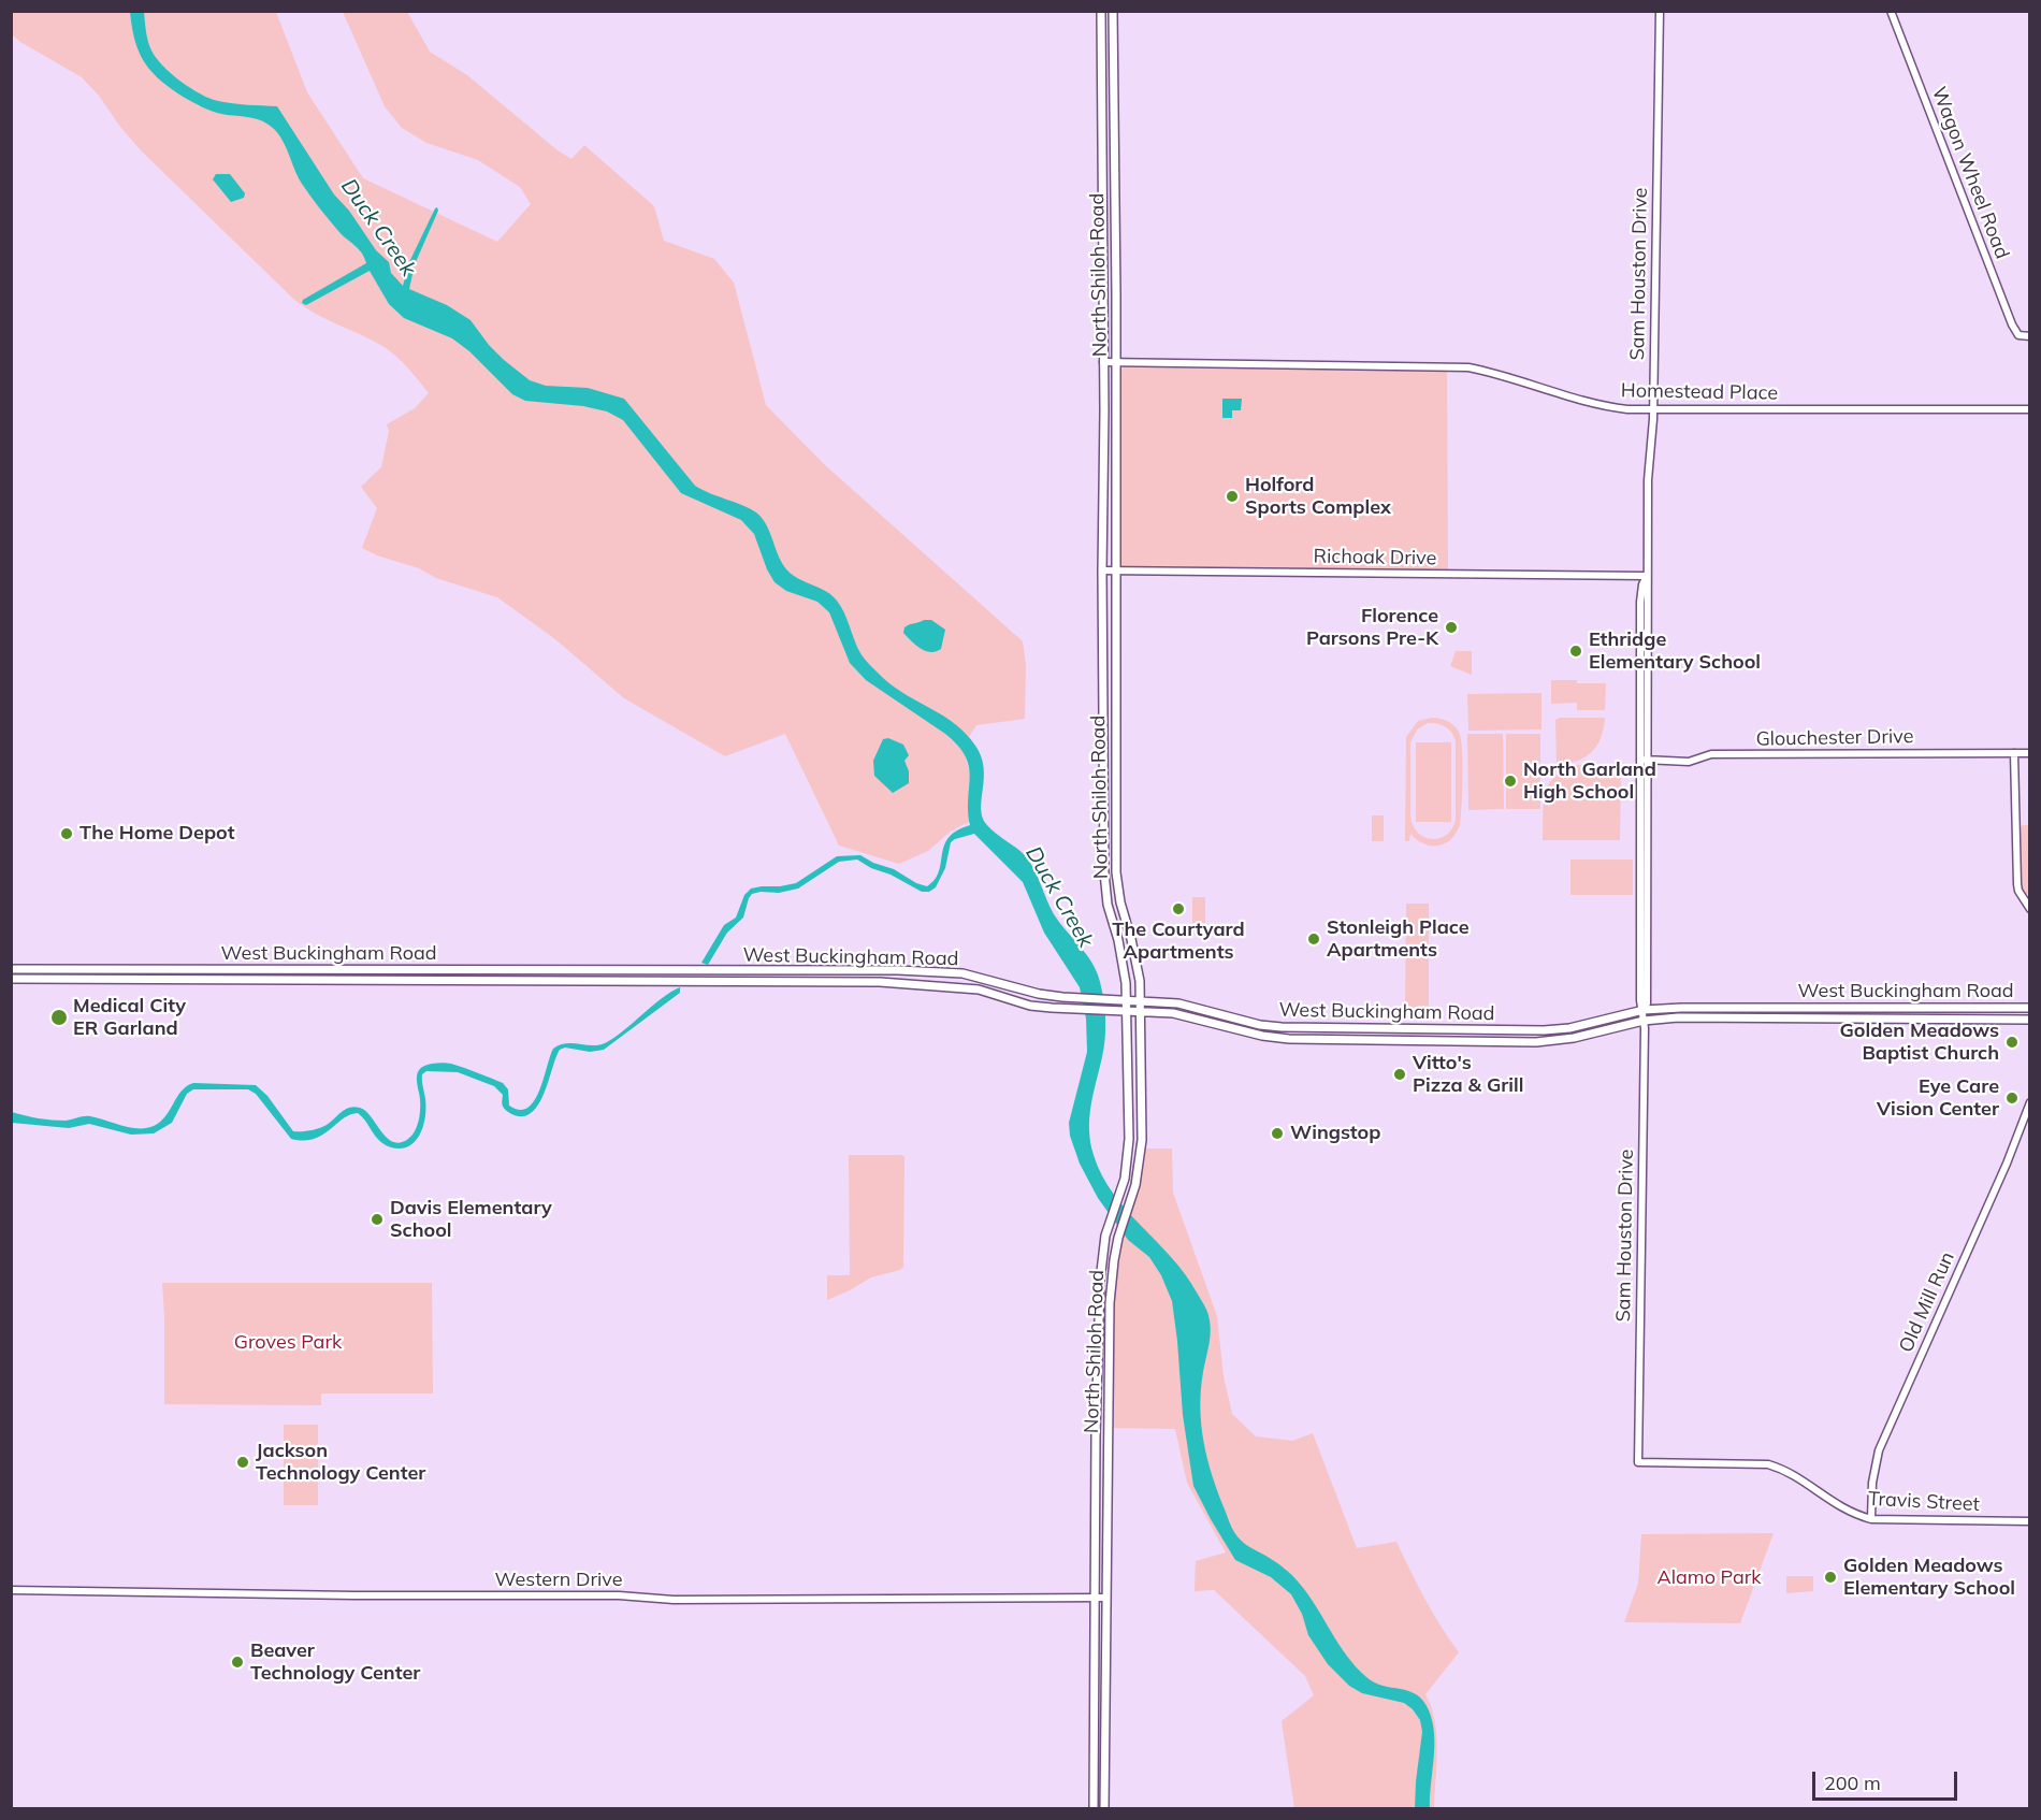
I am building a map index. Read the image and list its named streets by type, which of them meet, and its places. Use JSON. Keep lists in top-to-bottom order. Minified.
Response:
{"streets":{"main road":["North Shiloh Road","West Buckingham Road"],"street":["Wagon Wheel Road","Sam Houston Drive","Homestead Place","Richoak Drive","Glouchester Drive","Old Mill Run","Travis Street","Western Drive"]},"crossings":[["Sam Houston Drive","Homestead Place"],["Sam Houston Drive","Richoak Drive"],["Sam Houston Drive","Glouchester Drive"],["Sam Houston Drive","West Buckingham Road"],["Sam Houston Drive","Travis Street"],["North Shiloh Road","Homestead Place"],["North Shiloh Road","Richoak Drive"],["North Shiloh Road","West Buckingham Road"],["North Shiloh Road","Western Drive"],["Old Mill Run","Travis Street"]],"water":["Duck Creek"],"parks":["Groves Park","Alamo Park"],"places":["Holford Sports Complex","Florence Parsons Pre-K","Ethridge Elementary School","North Garland High School","The Home Depot","The Courtyard Apartments","Stonleigh Place Apartments","Medical City ER Garland","Golden Meadows Baptist Church","Vitto's Pizza & Grill","Eye Care Vision Center","Wingstop","Davis Elementary School","Jackson Technology Center","Golden Meadows Elementary School","Beaver Technology Center"],"scale_bar":"200 m"}
